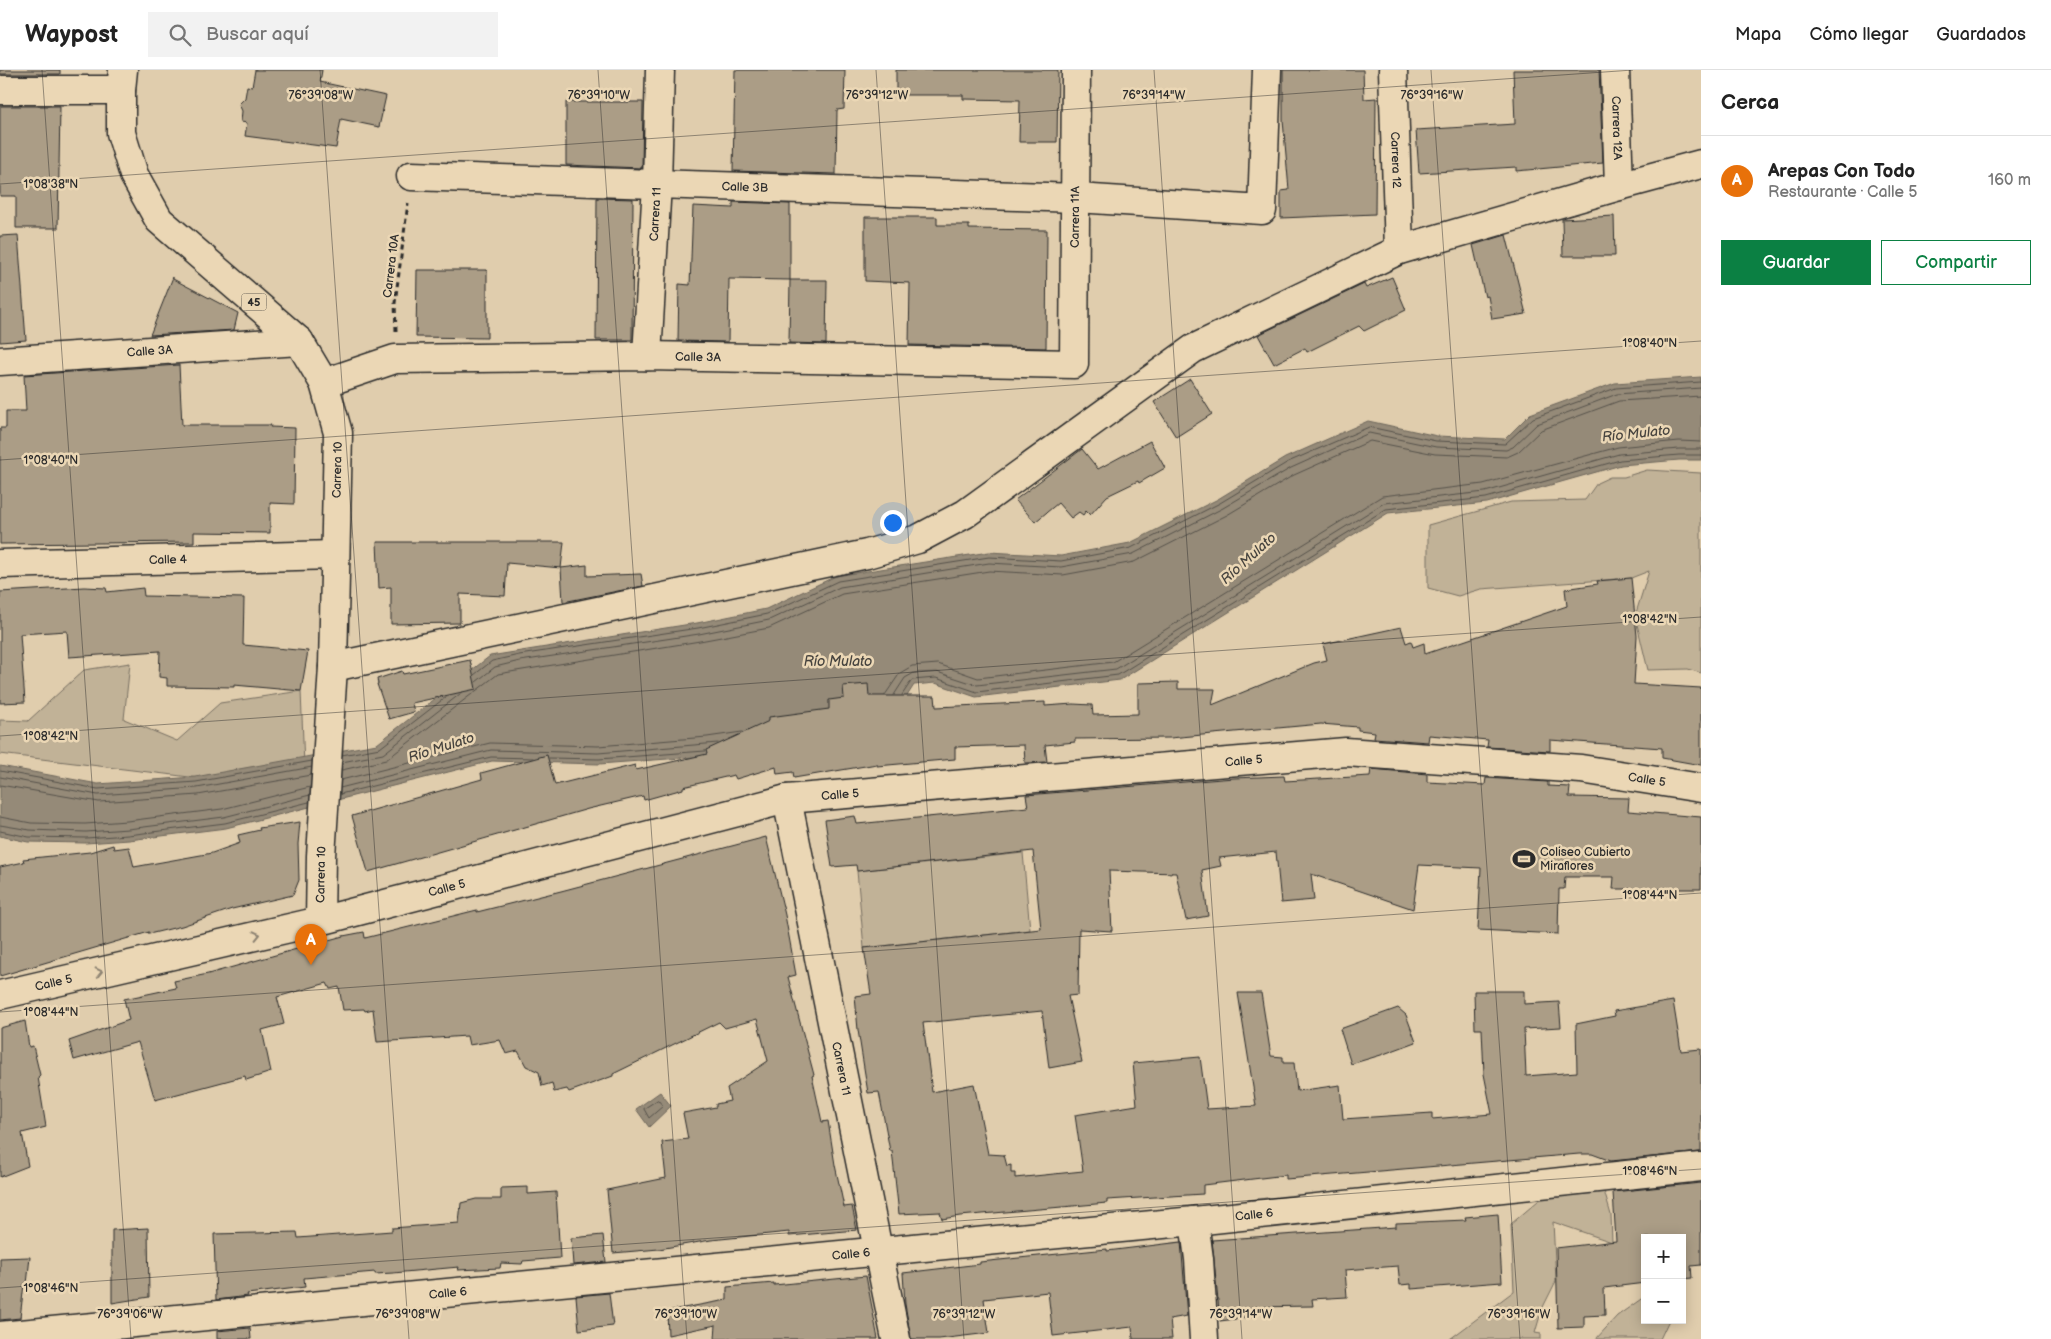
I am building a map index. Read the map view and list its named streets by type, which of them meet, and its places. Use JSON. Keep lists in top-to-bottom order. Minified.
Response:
{"streets":{"street":["Carrera 12A","Carrera 12","Calle 3B","Carrera 11","Carrera 11A","45","Calle 3A","Carrera 10","Calle 4","Calle 5","Calle 6"],"path":["Carrera 10A"]},"crossings":[["Calle 3B","Carrera 11"],["Calle 3B","Carrera 11A"],["Calle 3B","Carrera 10A"],["Carrera 11","Calle 3A"],["Carrera 11","Calle 5"],["Carrera 11","Calle 6"],["Carrera 11A","Calle 3A"],["Carrera 10A","Calle 3A"],["Calle 3A","Carrera 10"],["Carrera 10","Calle 4"],["Carrera 10","Calle 5"]],"water":["Río Mulato"],"places":{"sports":["Coliseo Cubierto Miraflores"]},"page":{"header":"Waypost","search":"Buscar aquí","nav":["Mapa","Cómo llegar","Guardados"],"heading":"Cerca","list":[{"mark":"A","name":"Arepas Con Todo","note":"Restaurante · Calle 5","value":"160 m"}],"buttons":["Guardar","Compartir"],"pins":"A","map_buttons":["+","−"]},"coordinates":["76°39'08\"W","76°39'10\"W","76°39'12\"W","76°39'14\"W","76°39'16\"W","1°08'38\"N","1°08'40\"N","1°08'42\"N","1°08'44\"N","1°08'46\"N","76°39'06\"W"]}
